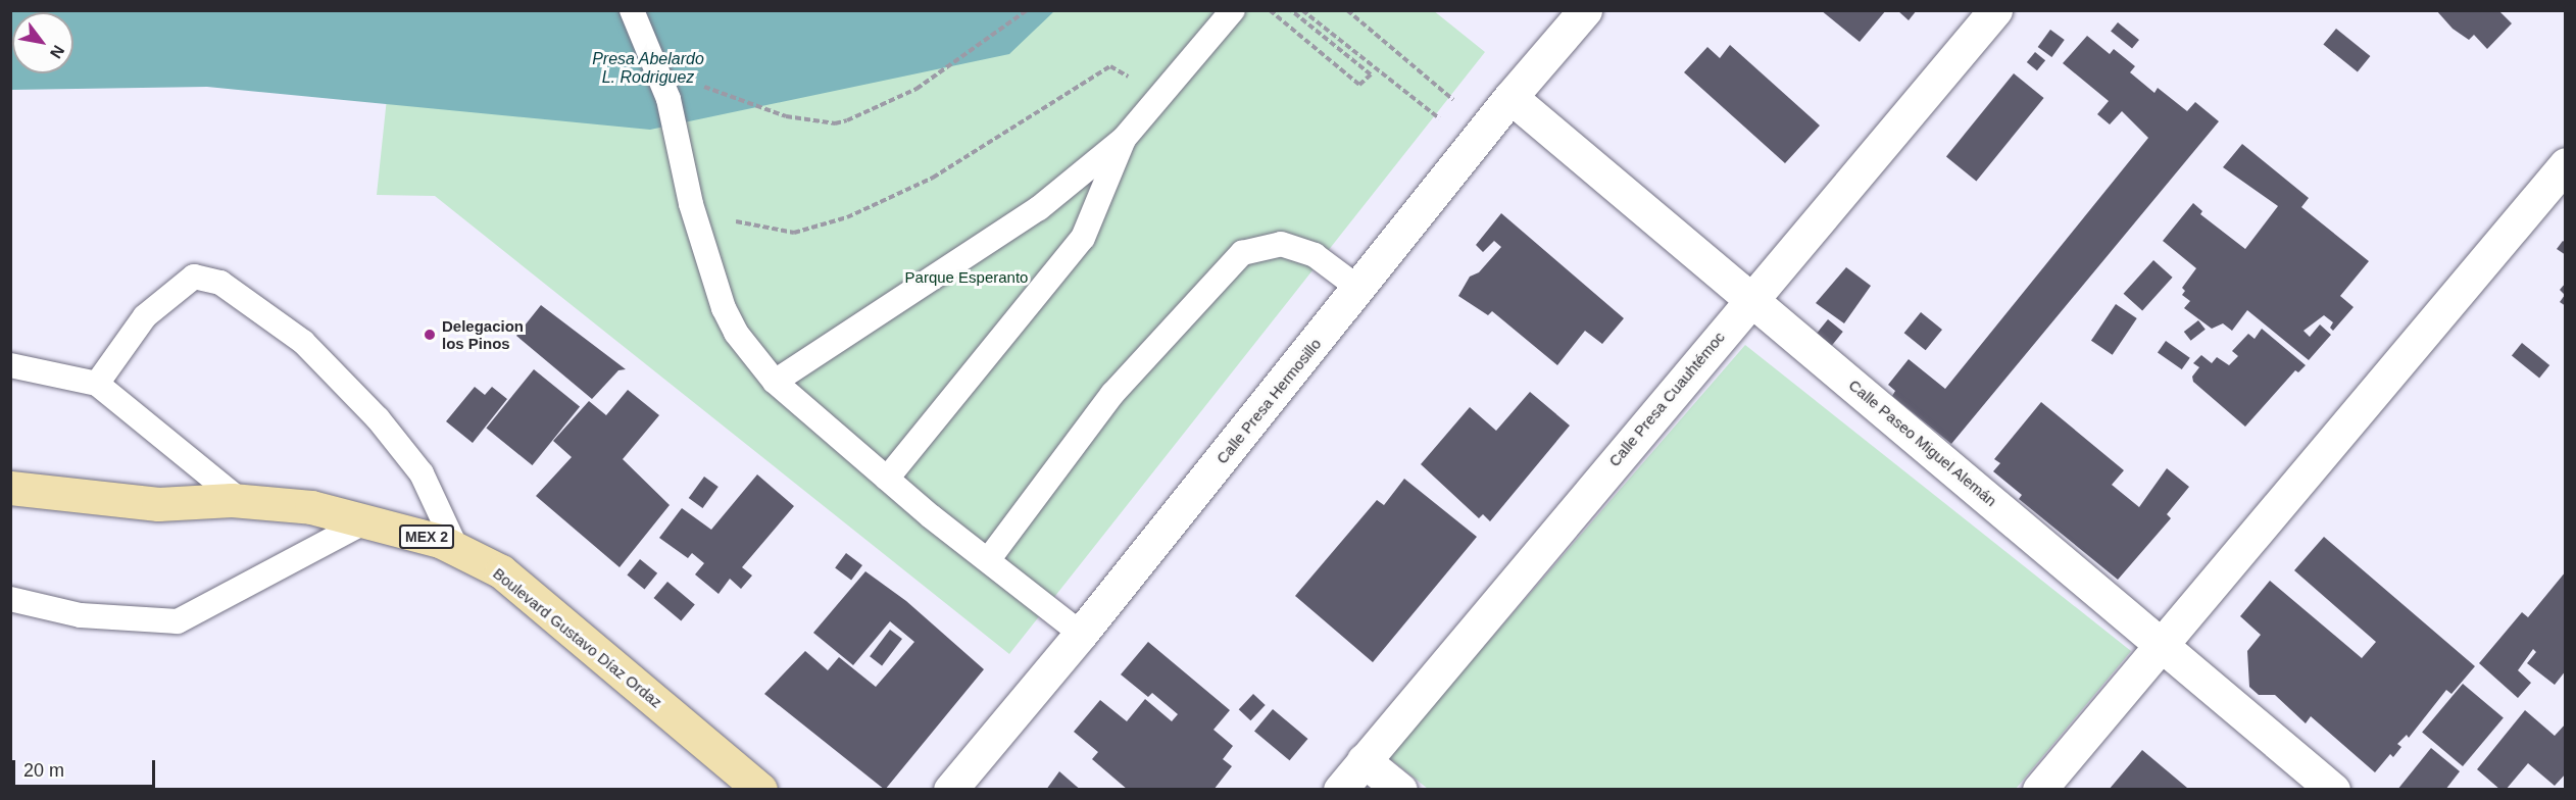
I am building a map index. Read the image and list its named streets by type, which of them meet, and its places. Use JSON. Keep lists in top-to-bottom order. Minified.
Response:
{"streets":{"main road":["MEX 2","Boulevard Gustavo Díaz Ordaz"],"street":["Calle Presa Cuauhtémoc","Calle Presa Hermosillo","Calle Paseo Miguel Alemán"]},"crossings":[["Calle Presa Cuauhtémoc","Calle Paseo Miguel Alemán"],["Calle Presa Hermosillo","Calle Paseo Miguel Alemán"]],"water":["Presa Abelardo L. Rodriguez"],"parks":["Parque Esperanto"],"places":["Delegacion los Pinos"],"scale_bar":"20 m","north":"bottom right"}
